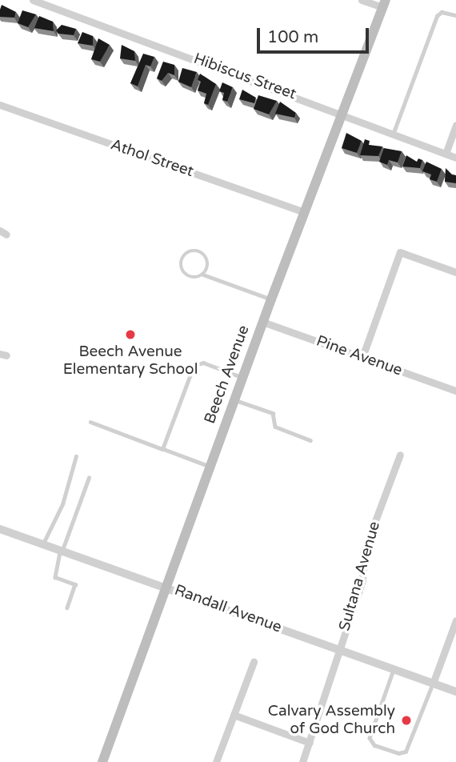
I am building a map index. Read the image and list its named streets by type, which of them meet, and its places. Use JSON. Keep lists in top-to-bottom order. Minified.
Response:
{"streets":{"main road":["Beech Avenue"],"street":["Hibiscus Street","Athol Street","Pine Avenue","Sultana Avenue","Randall Avenue"]},"crossings":[["Hibiscus Street","Beech Avenue"],["Athol Street","Beech Avenue"],["Pine Avenue","Beech Avenue"],["Beech Avenue","Randall Avenue"],["Sultana Avenue","Randall Avenue"]],"places":["Beech Avenue Elementary School","Calvary Assembly of God Church"],"scale_bar":"100 m"}
